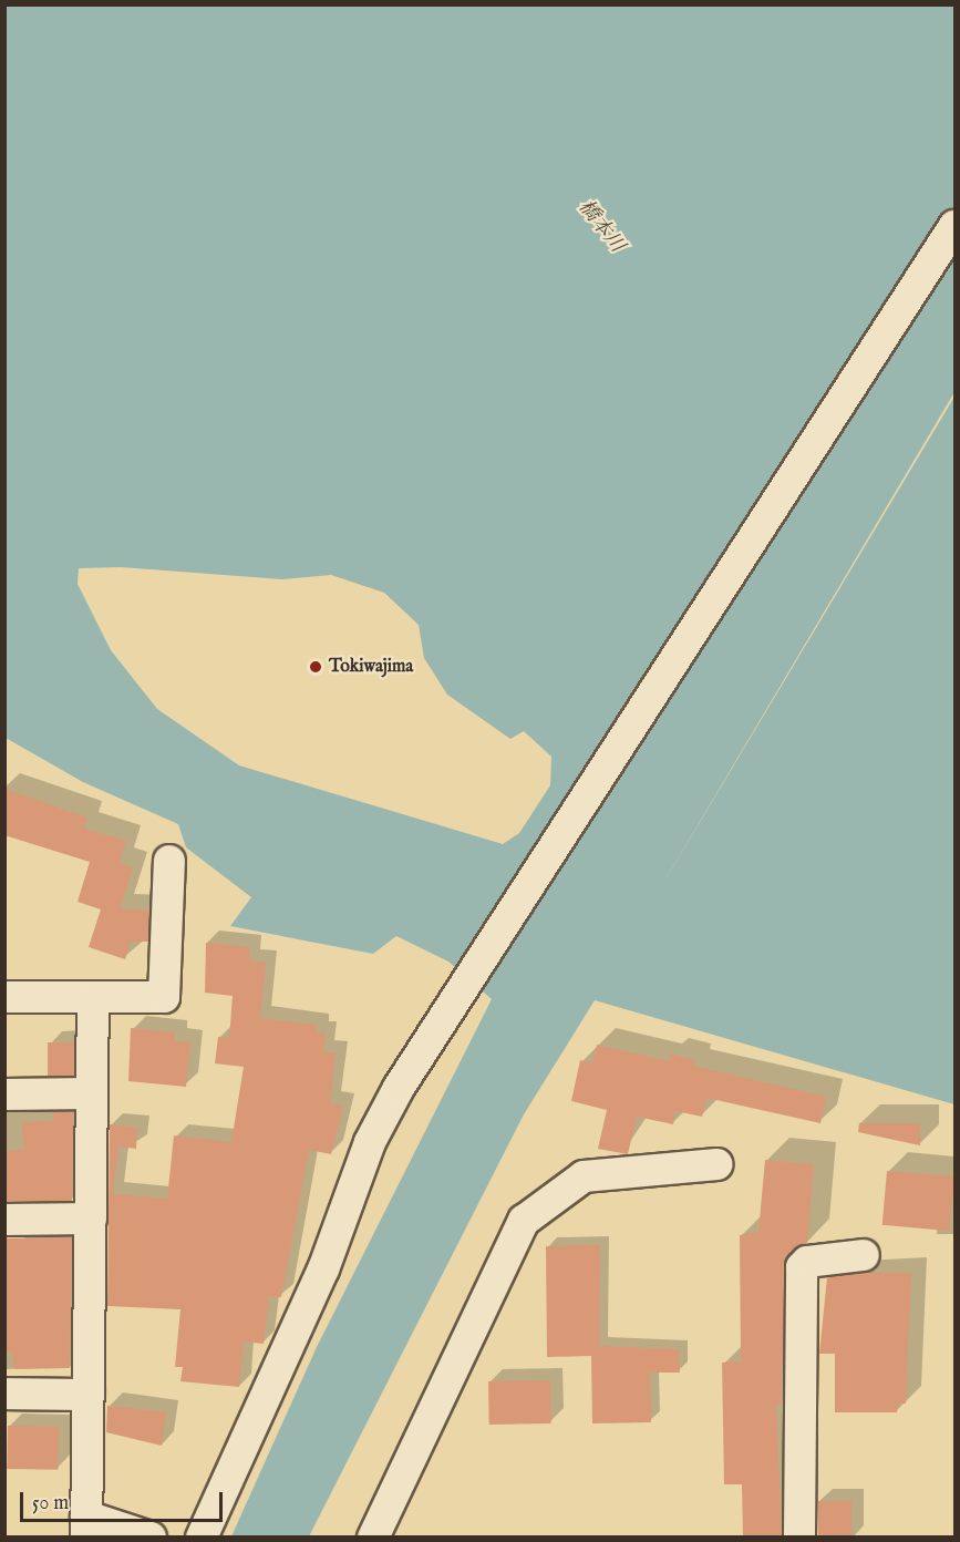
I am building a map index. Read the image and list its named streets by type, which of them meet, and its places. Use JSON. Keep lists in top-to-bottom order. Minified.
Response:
{"water":["橋本川"],"places":["Tokiwajima"],"scale_bar":"50 m"}
